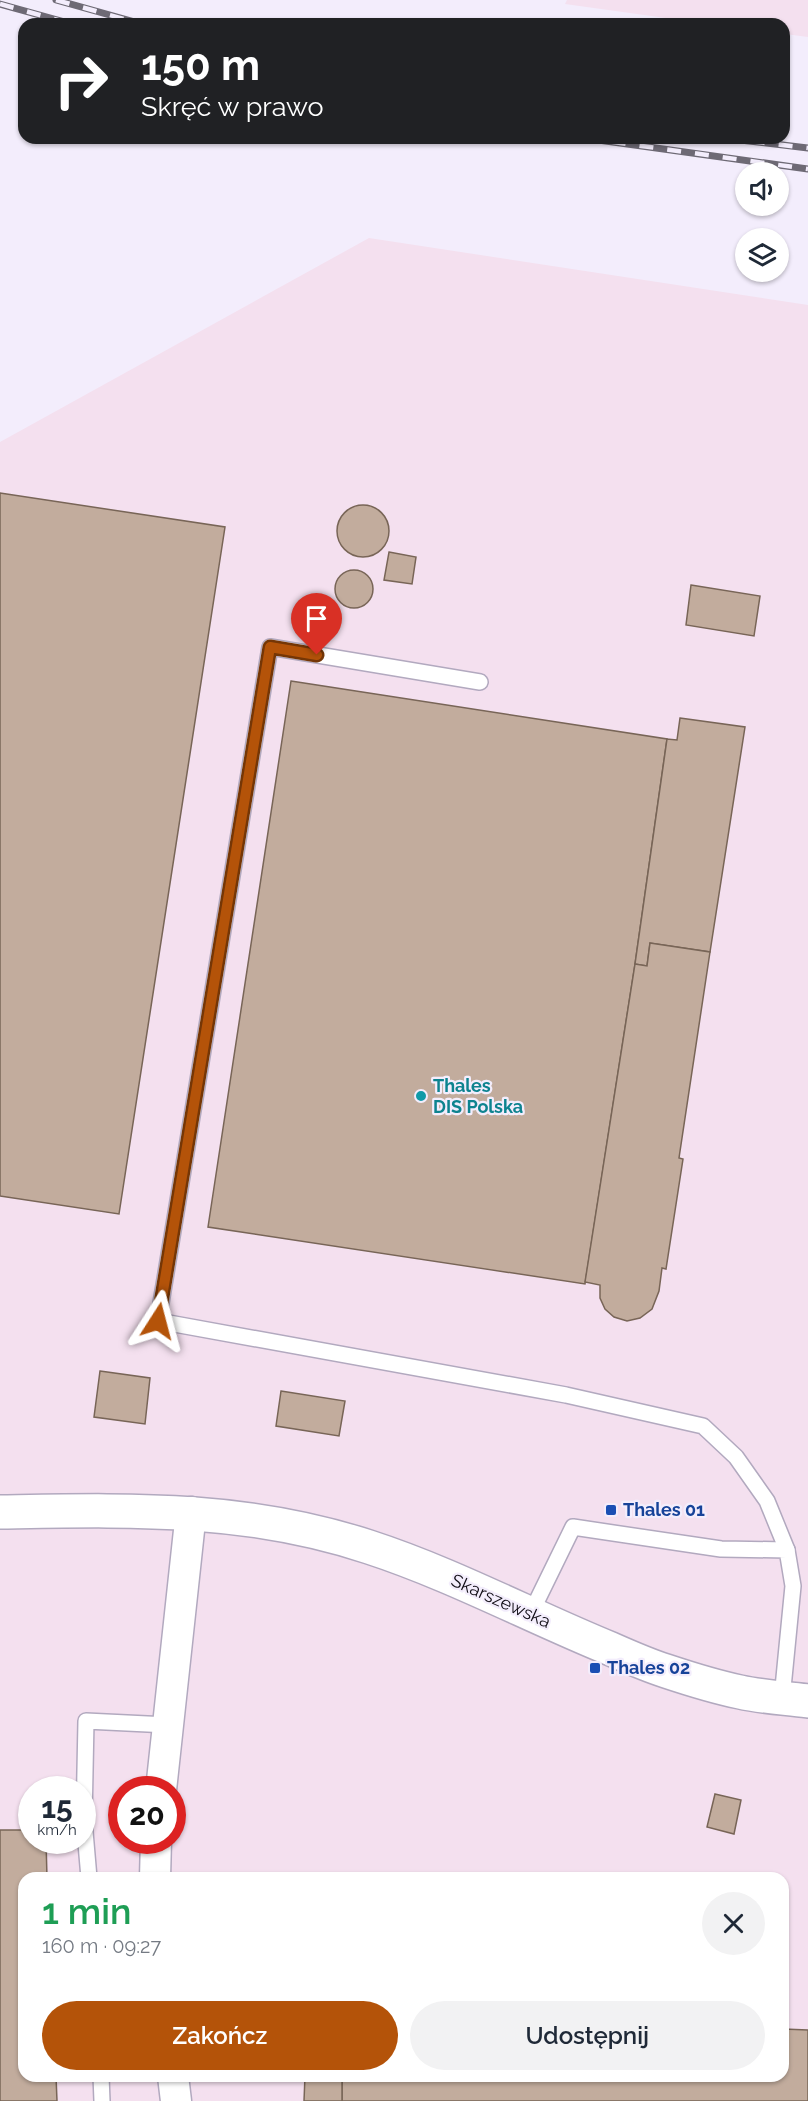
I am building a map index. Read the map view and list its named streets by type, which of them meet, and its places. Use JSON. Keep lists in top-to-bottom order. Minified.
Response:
{"streets":{"street":["Skarszewska"]},"places":{"other":["Thales DIS Polska"],"transit":["Thales 01","Thales 02"]},"page":{"turn":["150 m","Skręć w prawo"],"speed":"15 km/h","limit":"20","heading":["1 min","160 m · 09:27"],"buttons":["Zakończ","Udostępnij"]}}
